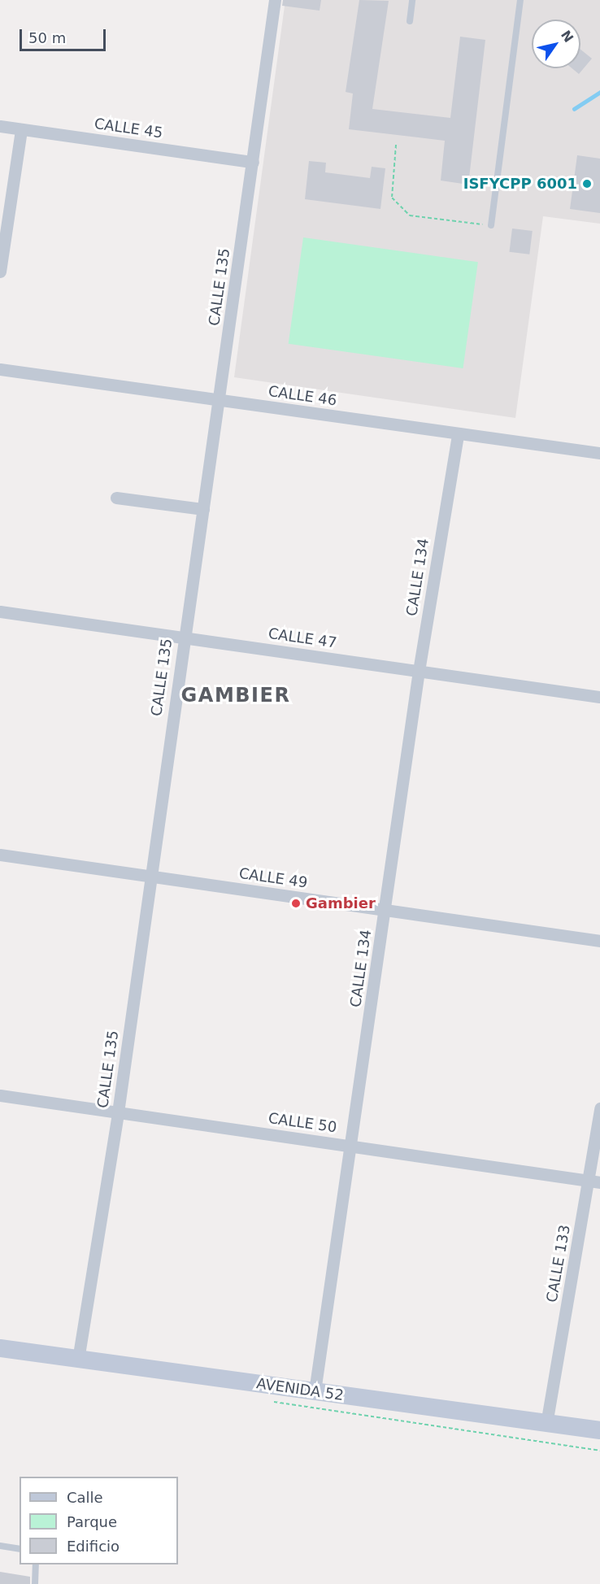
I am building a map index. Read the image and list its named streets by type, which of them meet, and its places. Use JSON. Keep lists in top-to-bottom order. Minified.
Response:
{"streets":{"main road":["AVENIDA 52"],"street":["CALLE 45","CALLE 135","CALLE 46","CALLE 134","CALLE 47","CALLE 49","CALLE 50","CALLE 133"]},"crossings":[["CALLE 45","CALLE 135"],["CALLE 135","CALLE 46"],["CALLE 135","CALLE 47"],["CALLE 135","CALLE 49"],["CALLE 135","CALLE 50"],["CALLE 135","AVENIDA 52"],["CALLE 46","CALLE 134"],["CALLE 134","CALLE 47"],["CALLE 134","CALLE 49"],["CALLE 134","CALLE 50"],["CALLE 134","AVENIDA 52"],["CALLE 50","CALLE 133"],["CALLE 133","AVENIDA 52"]],"districts":["GAMBIER"],"places":["ISFYCPP 6001","Gambier"],"legend":["Calle","Parque","Edificio"],"scale_bar":"50 m","north":"top right"}
